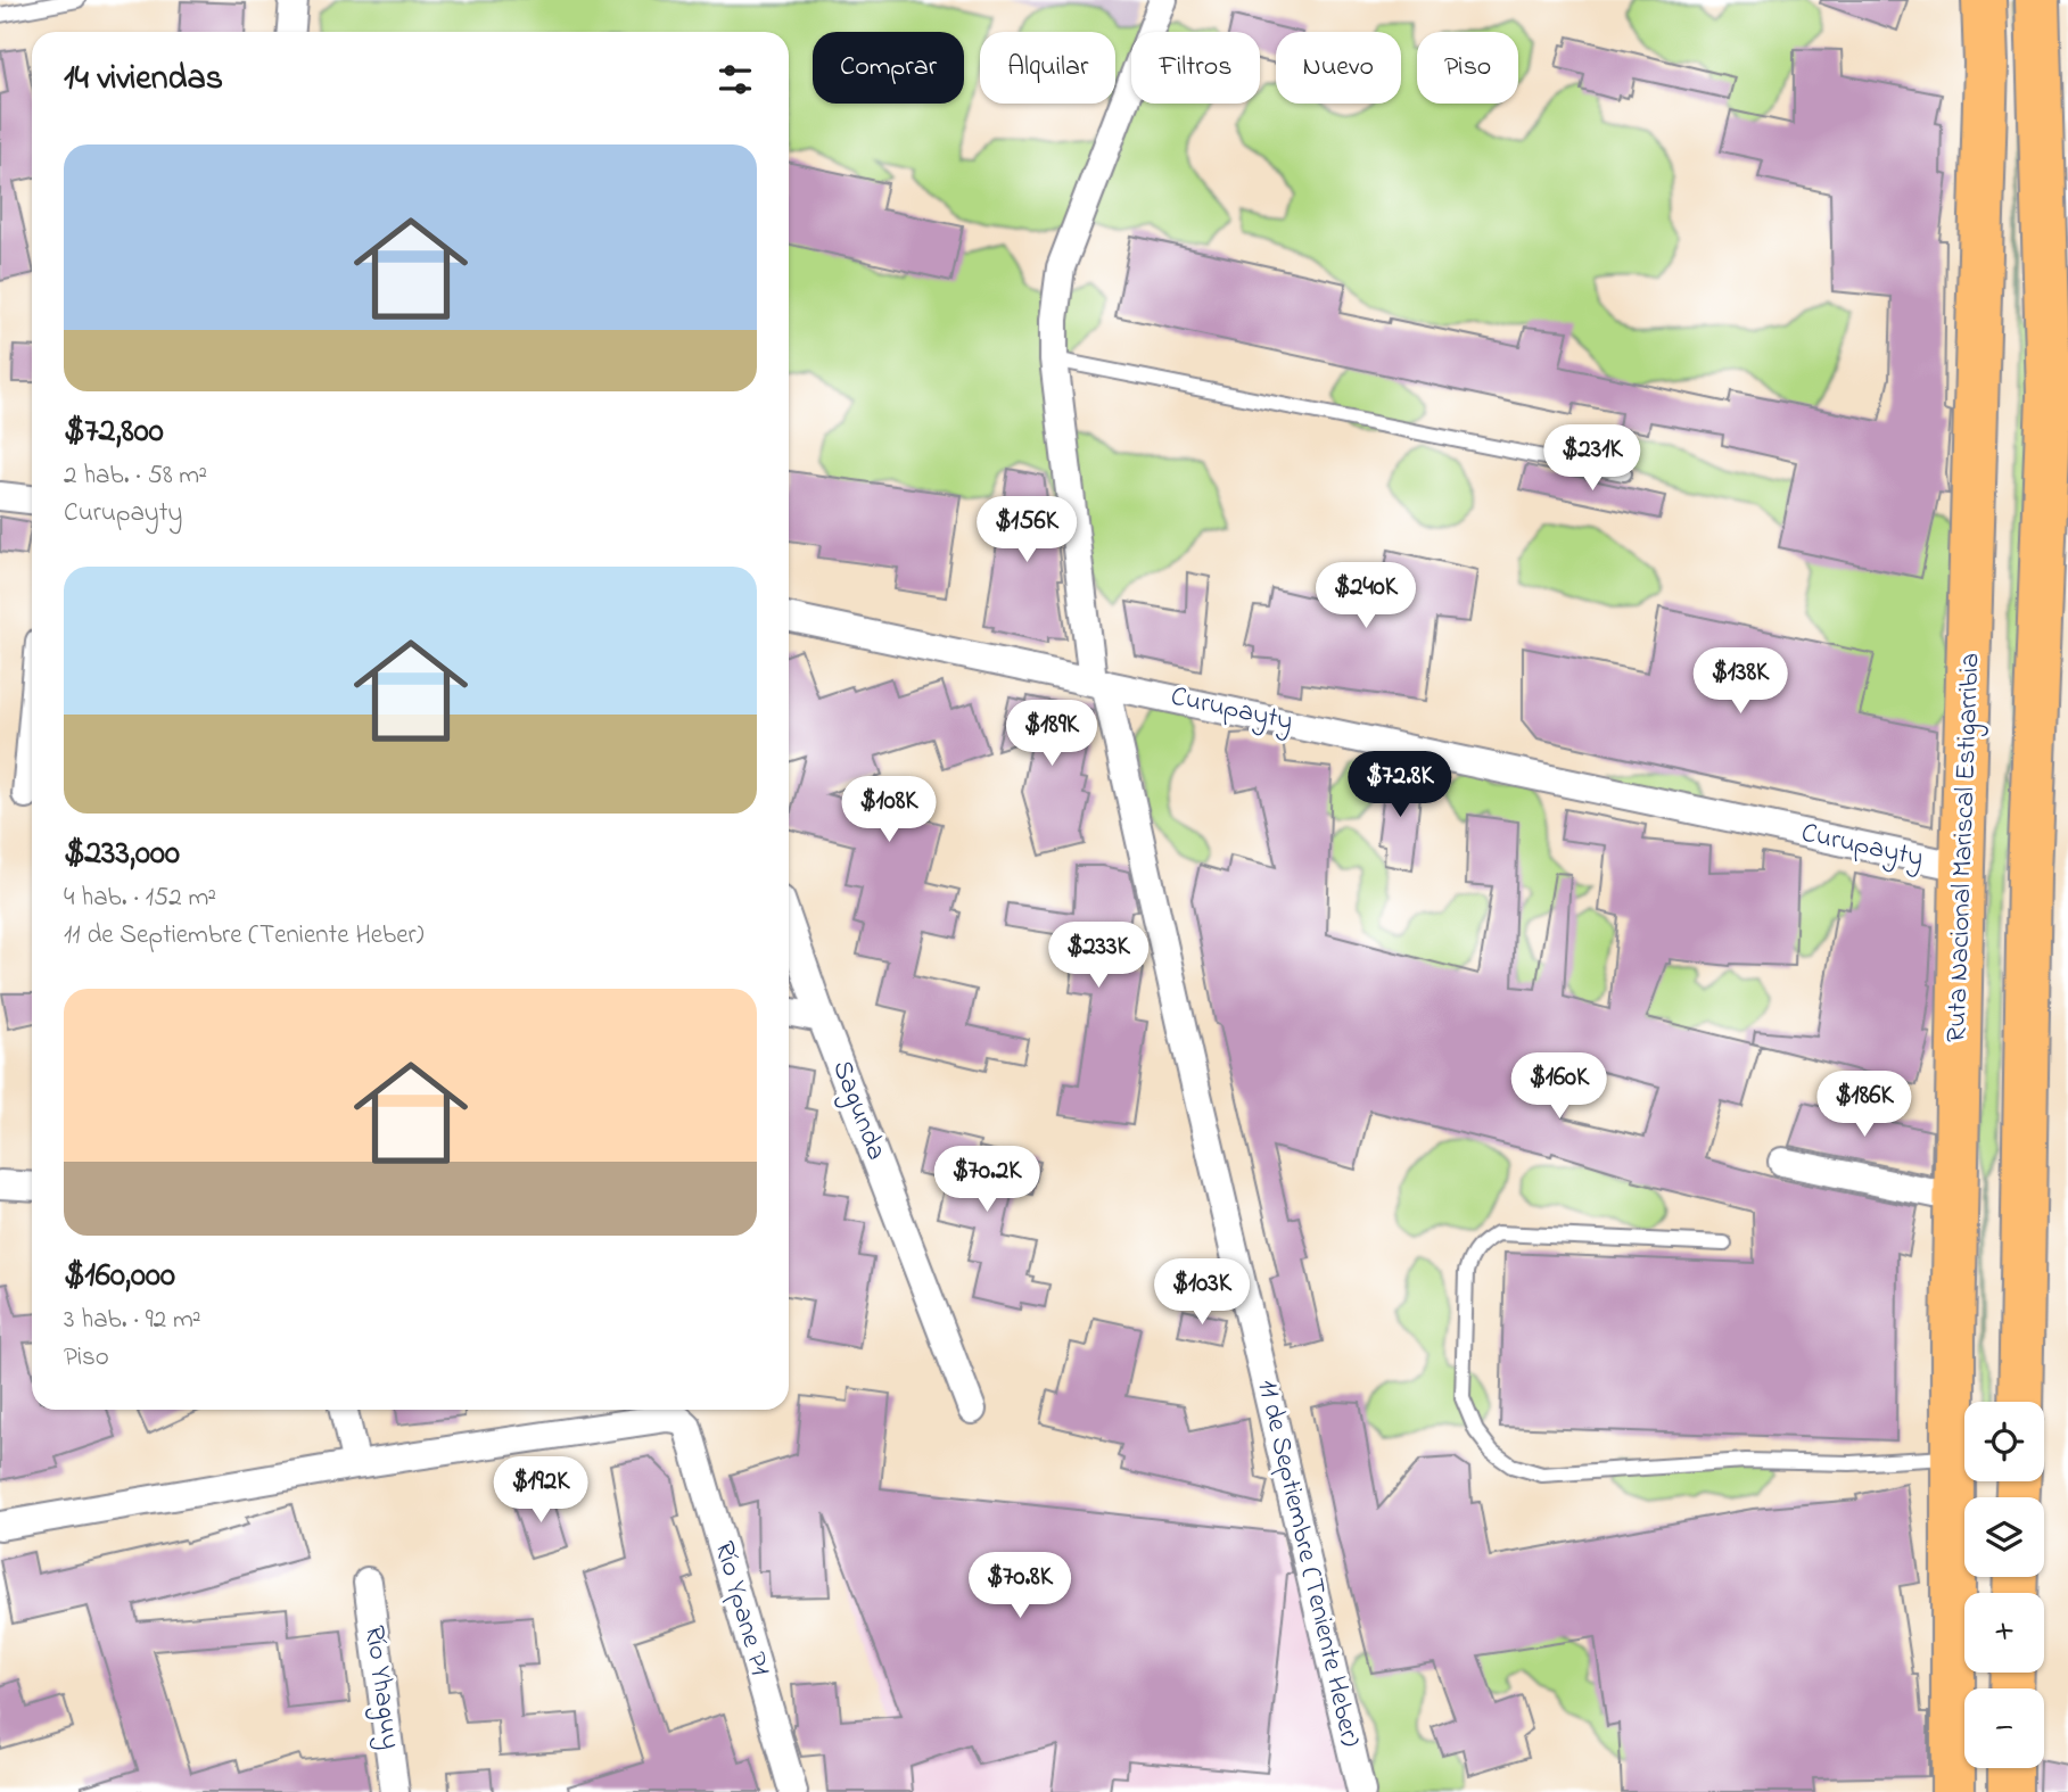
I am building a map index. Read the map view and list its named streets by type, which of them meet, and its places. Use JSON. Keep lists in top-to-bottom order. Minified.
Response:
{"streets":{"highway":["Ruta Nacional Mariscal Estigarribia"],"street":["Curupayty","Sagunda","11 de Septiembre (Teniente Heber)","Río Ypane P1","Río Yhaguy"]},"crossings":[["Curupayty","Ruta Nacional Mariscal Estigarribia"],["Curupayty","11 de Septiembre (Teniente Heber)"]],"page":{"chip":["Comprar","Alquilar","Filtros","Nuevo","Piso"],"heading":"14 viviendas","list":[{"name":"$72,800","note":"2 hab. · 58 m² · Curupayty"},{"name":"$233,000","note":"4 hab. · 152 m² · 11 de Septiembre (Teniente Heber)"},{"name":"$160,000","note":"3 hab. · 92 m² · Piso"}],"price":["$231K","$156K","$240K","$138K","$189K","$72.8K","$108K","$233K","$160K","$186K","$70.2K","$103K","$192K","$70.8K"],"map_buttons":["+","−"]}}
